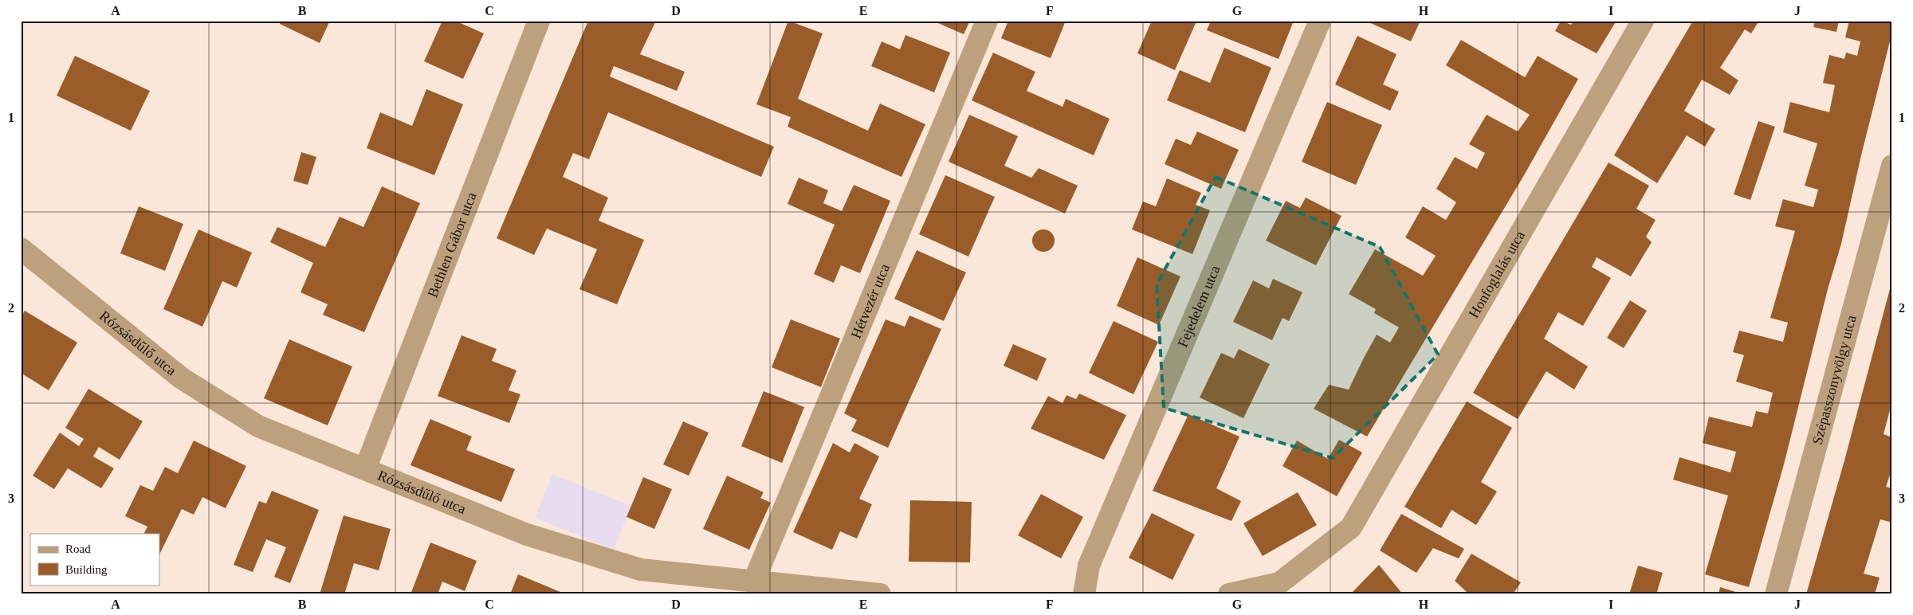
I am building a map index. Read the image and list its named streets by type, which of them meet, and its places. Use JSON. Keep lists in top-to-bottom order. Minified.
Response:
{"streets":{"street":["Bethlen Gábor utca","Honfoglalás utca","Hétvezér utca","Fejedelem utca","Rózsásdűlő utca","Szépasszonyvölgy utca"]},"crossings":[["Bethlen Gábor utca","Rózsásdűlő utca"],["Hétvezér utca","Rózsásdűlő utca"]],"legend":["Road","Building"],"grid":{"columns":["A","B","C","D","E","F","G","H","I","J"],"rows":["1","2","3"]}}
